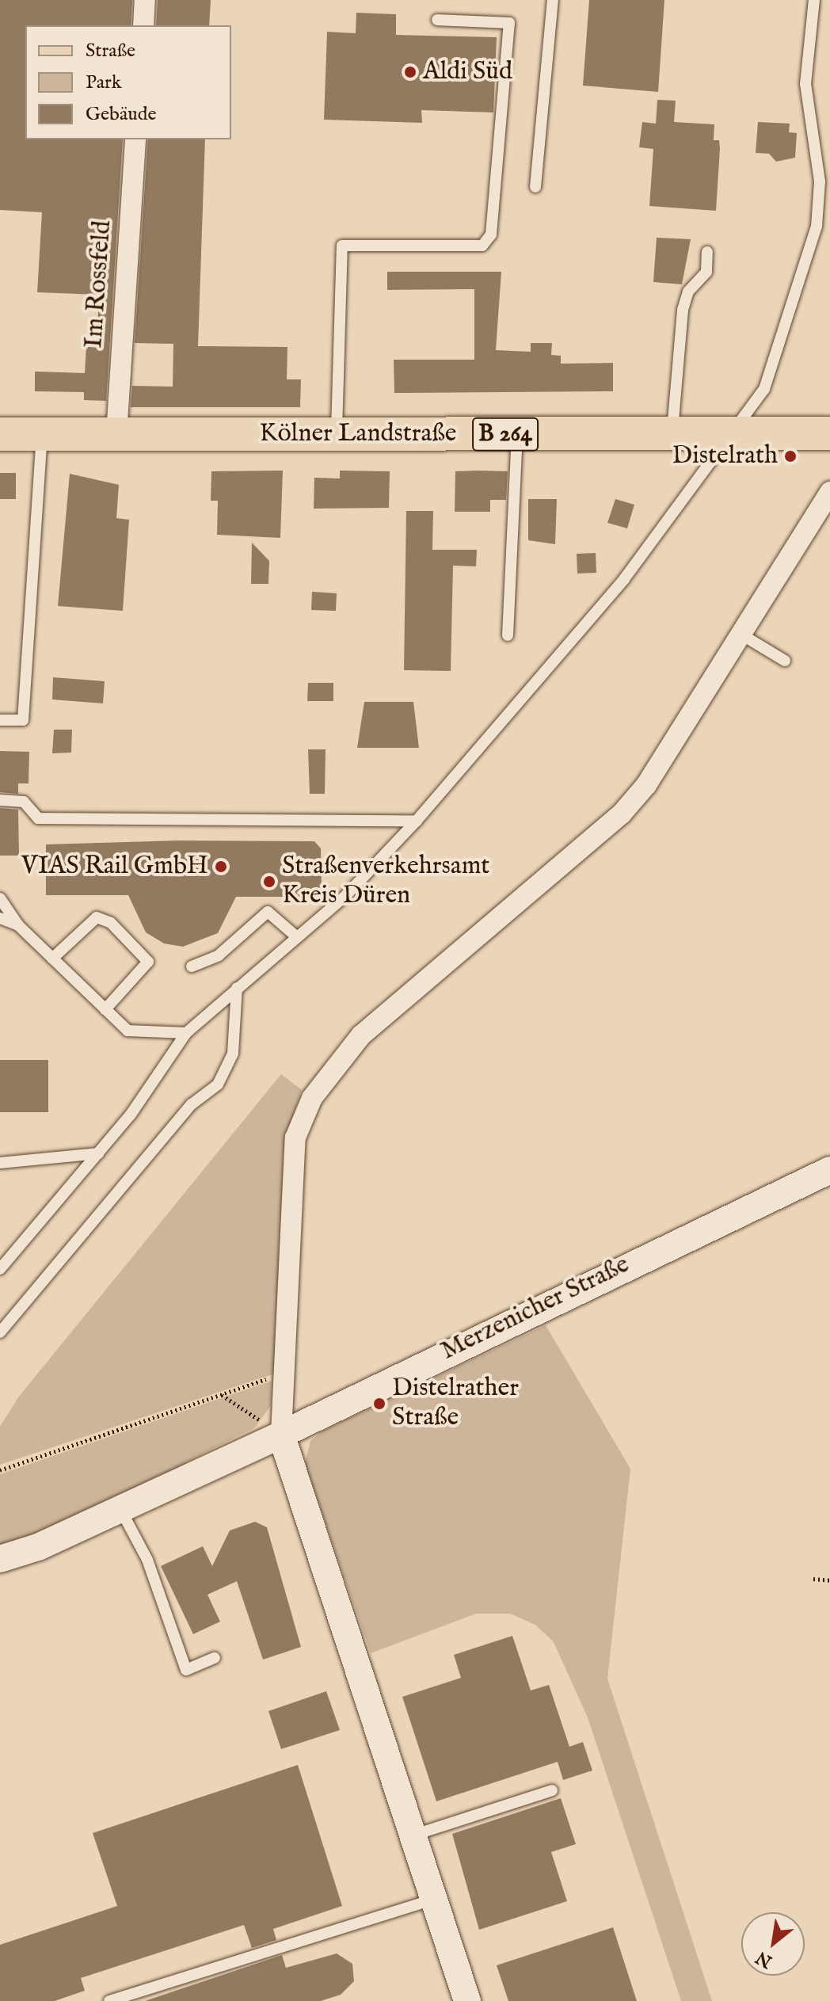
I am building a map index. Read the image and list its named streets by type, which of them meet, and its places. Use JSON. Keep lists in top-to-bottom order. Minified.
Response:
{"streets":{"main road":["Kölner Landstraße","B 264"],"street":["Im Rossfeld","Merzenicher Straße"]},"crossings":[["Im Rossfeld","Kölner Landstraße"]],"places":["Aldi Süd","Distelrath","VIAS Rail GmbH","Straßenverkehrsamt Kreis Düren","Distelrather Straße"],"legend":["Straße","Park","Gebäude"],"north":"bottom left"}
